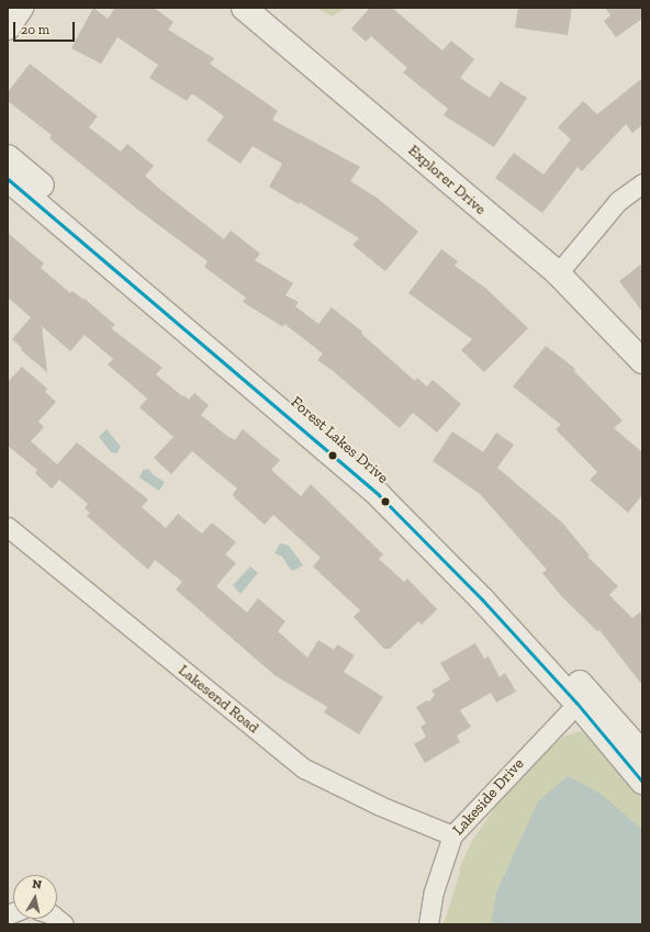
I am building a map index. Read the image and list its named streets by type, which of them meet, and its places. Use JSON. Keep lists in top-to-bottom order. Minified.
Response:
{"streets":{"main road":["Explorer Drive","Forest Lakes Drive"],"street":["Lakesend Road","Lakeside Drive"]},"crossings":[["Forest Lakes Drive","Lakeside Drive"],["Lakesend Road","Lakeside Drive"]],"scale_bar":"20 m","north":"top"}
